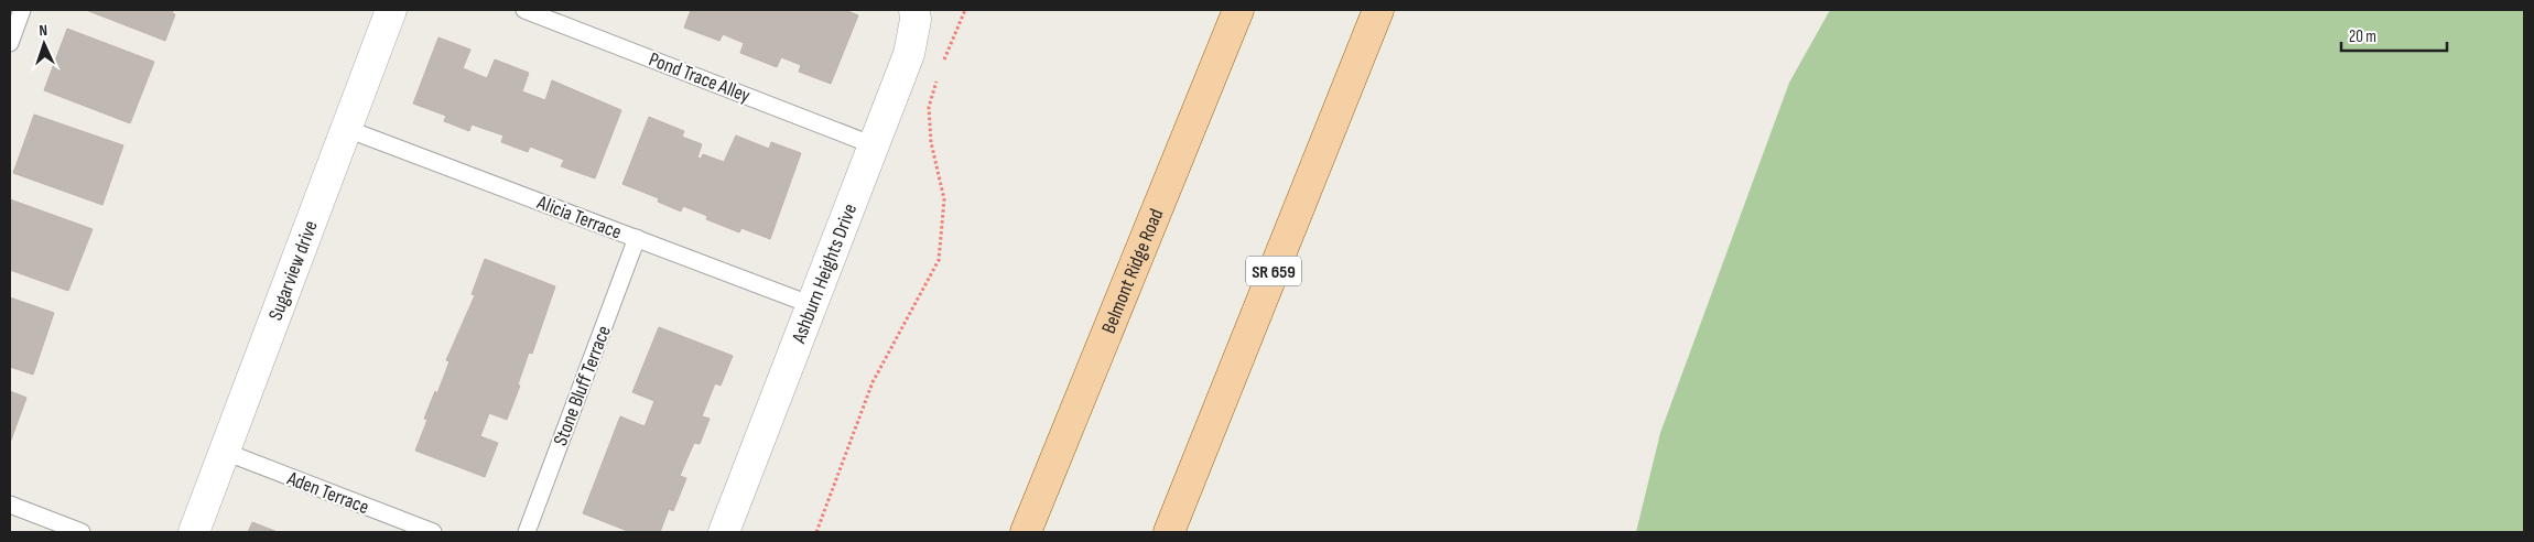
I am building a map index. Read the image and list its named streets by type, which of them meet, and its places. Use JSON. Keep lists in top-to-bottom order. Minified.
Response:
{"streets":{"main road":["Belmont Ridge Road","SR 659"],"street":["Sugarview drive","Ashburn Heights Drive"],"lane":["Pond Trace Alley","Alicia Terrace","Stone Bluff Terrace","Aden Terrace"]},"crossings":[["Pond Trace Alley","Ashburn Heights Drive"],["Alicia Terrace","Sugarview drive"],["Alicia Terrace","Ashburn Heights Drive"],["Alicia Terrace","Stone Bluff Terrace"],["Sugarview drive","Aden Terrace"]],"scale_bar":"20 m","north":"top"}
